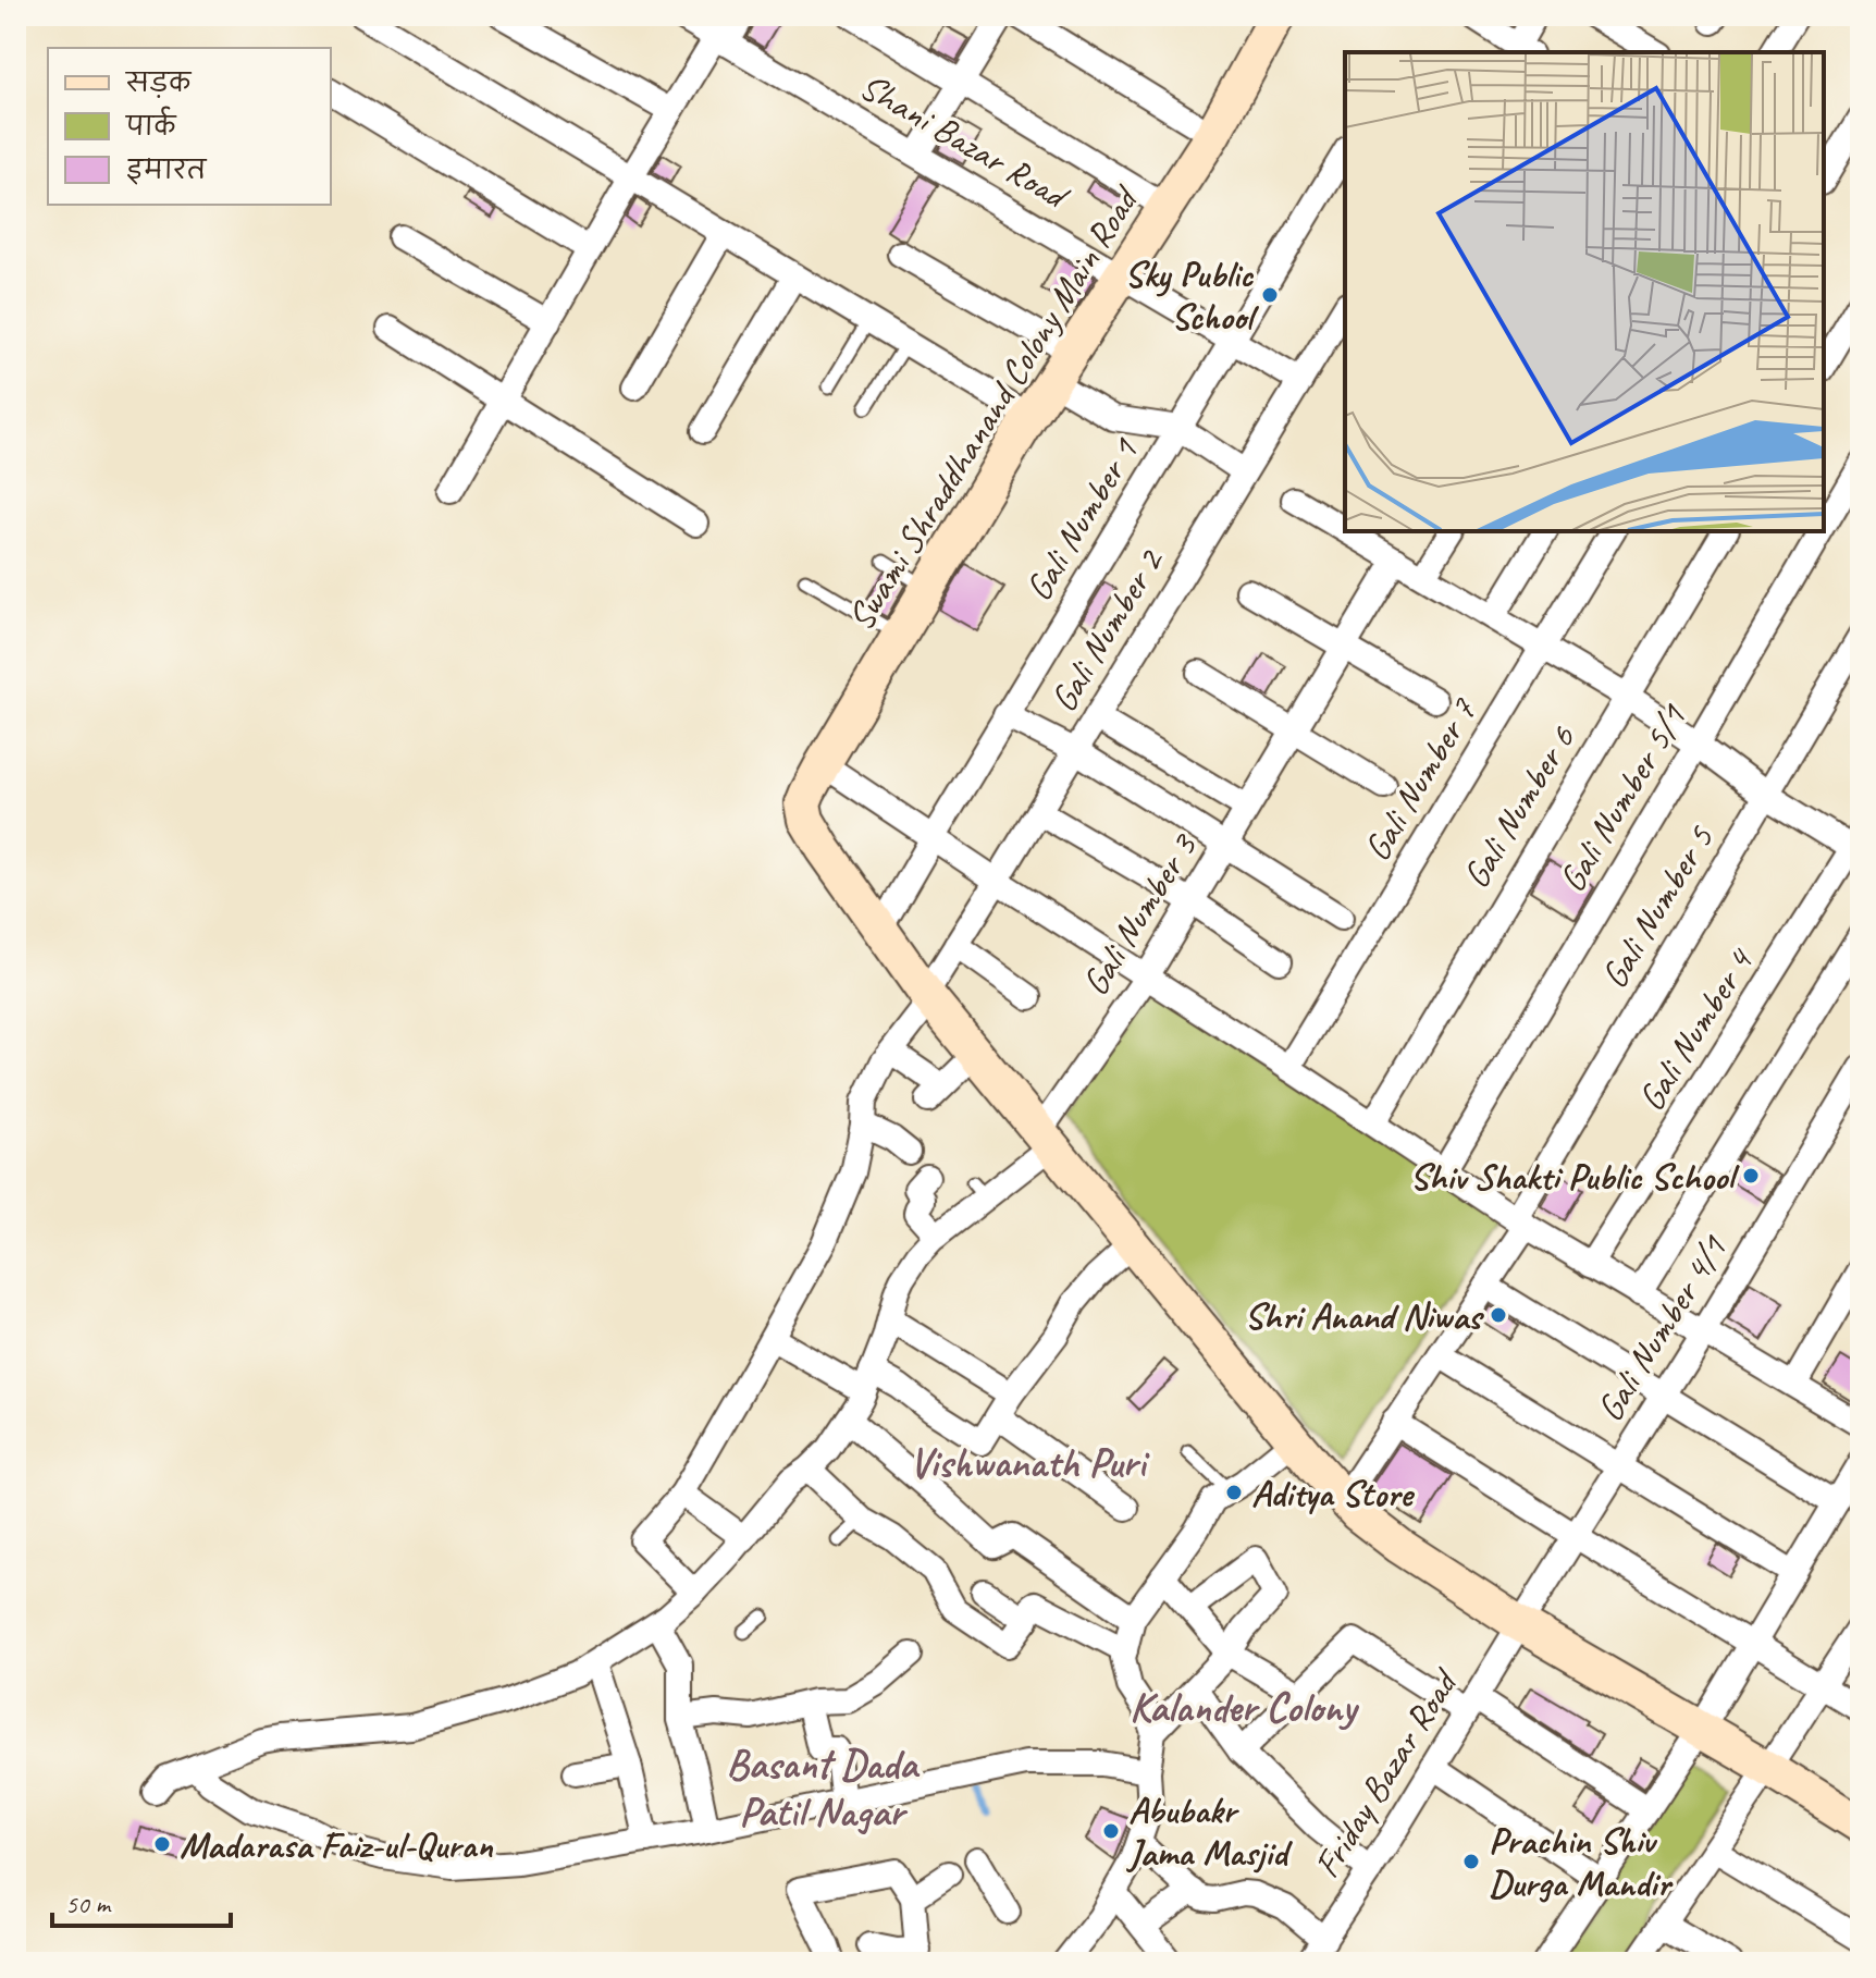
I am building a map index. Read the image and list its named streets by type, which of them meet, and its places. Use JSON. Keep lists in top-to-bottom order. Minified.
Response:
{"streets":{"street":["Shani Bazar Road","Swami Shraddhanand Colony Main Road","Gali Number 1","Gali Number 2","Gali Number 7","Gali Number 5/1","Gali Number 6","Gali Number 5","Gali Number 3","Gali Number 4","Gali Number 4/1","Friday Bazar Road"]},"crossings":[["Shani Bazar Road","Swami Shraddhanand Colony Main Road"],["Shani Bazar Road","Gali Number 1"],["Shani Bazar Road","Gali Number 2"],["Swami Shraddhanand Colony Main Road","Gali Number 1"],["Gali Number 2","Gali Number 3"],["Gali Number 4/1","Friday Bazar Road"]],"districts":["Vishwanath Puri","Kalander Colony","Basant Dada Patil Nagar"],"places":["Sky Public School","Shiv Shakti Public School","Shri Anand Niwas","Aditya Store","Abubakr Jama Masjid","Madarasa Faiz-ul-Quran","Prachin Shiv Durga Mandir"],"legend":["सड़क","पार्क","इमारत"],"scale_bar":"50 m"}
